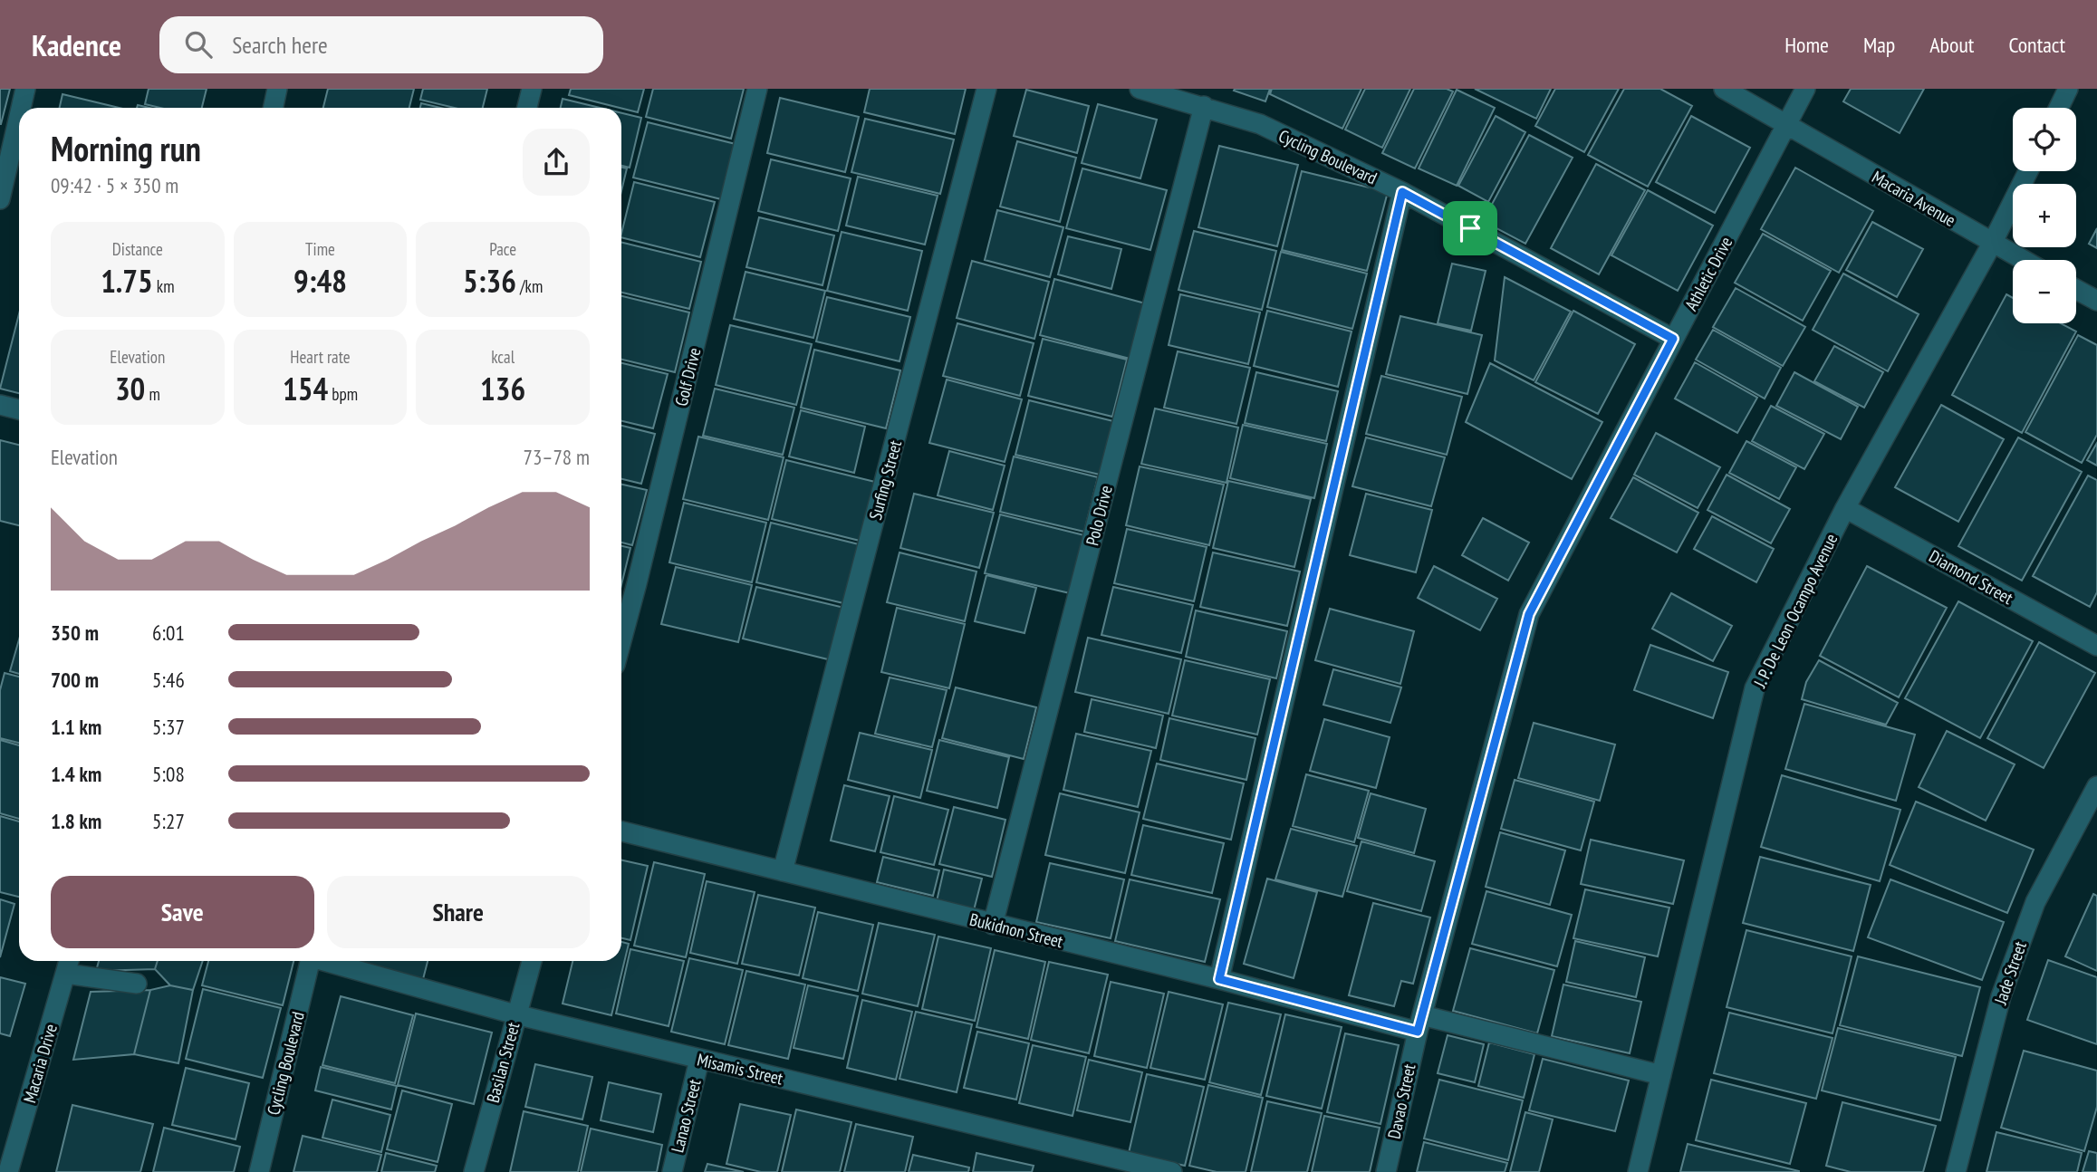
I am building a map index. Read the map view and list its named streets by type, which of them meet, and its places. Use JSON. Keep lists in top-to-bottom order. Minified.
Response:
{"streets":{"street":["Cycling Boulevard","Macaria Avenue","Athletic Drive","Golf Drive","Surfing Street","Polo Drive","Diamond Street","J. P. De Leon Ocampo Avenue","Bukidnon Street","Jade Street","Basilan Street","Macaria Drive","Misamis Street","Davao Street","Lanao Street"]},"crossings":[["Cycling Boulevard","Athletic Drive"],["Cycling Boulevard","Polo Drive"],["Macaria Avenue","Athletic Drive"],["Macaria Avenue","J. P. De Leon Ocampo Avenue"],["Athletic Drive","Bukidnon Street"],["Athletic Drive","Davao Street"],["Surfing Street","Bukidnon Street"],["Polo Drive","Bukidnon Street"],["Diamond Street","J. P. De Leon Ocampo Avenue"],["J. P. De Leon Ocampo Avenue","Bukidnon Street"],["Bukidnon Street","Davao Street"],["Basilan Street","Misamis Street"],["Misamis Street","Lanao Street"]],"page":{"header":"Kadence","search":"Search here","nav":["Home","Map","About","Contact"],"map_buttons":["+","−"],"heading":["Morning run","09:42 · 5 × 350 m"],"stats":[["Distance","1.75 km"],["Time","9:48"],["Pace","5:36 /km"],["Elevation","30 m"],["Heart rate","154 bpm"],["kcal","136"]],"chart":["Elevation","73–78 m"],"list":[{"name":"350 m","note":"6:01"},{"name":"700 m","note":"5:46"},{"name":"1.1 km","note":"5:37"},{"name":"1.4 km","note":"5:08"},{"name":"1.8 km","note":"5:27"}],"buttons":["Save","Share"]}}
